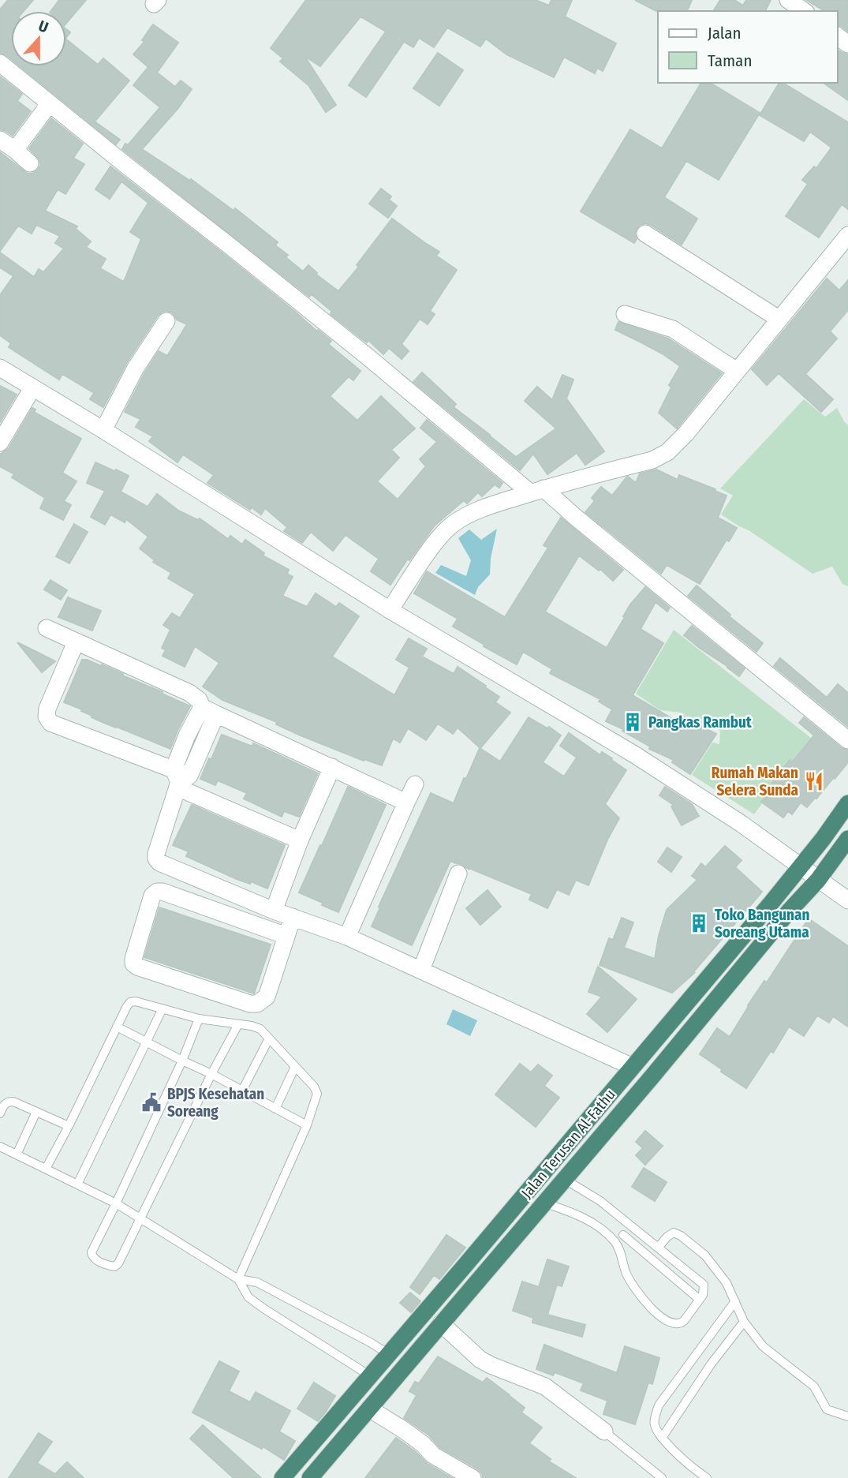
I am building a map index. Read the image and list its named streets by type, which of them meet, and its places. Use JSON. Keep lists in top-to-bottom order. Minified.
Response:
{"streets":{"highway":["Jalan Terusan Al-Fathu"]},"places":{"building":["Pangkas Rambut","Toko Bangunan Soreang Utama"],"restaurant":["Rumah Makan Selera Sunda"],"public building":["BPJS Kesehatan Soreang"]},"legend":["Jalan","Taman"],"north":"top"}
